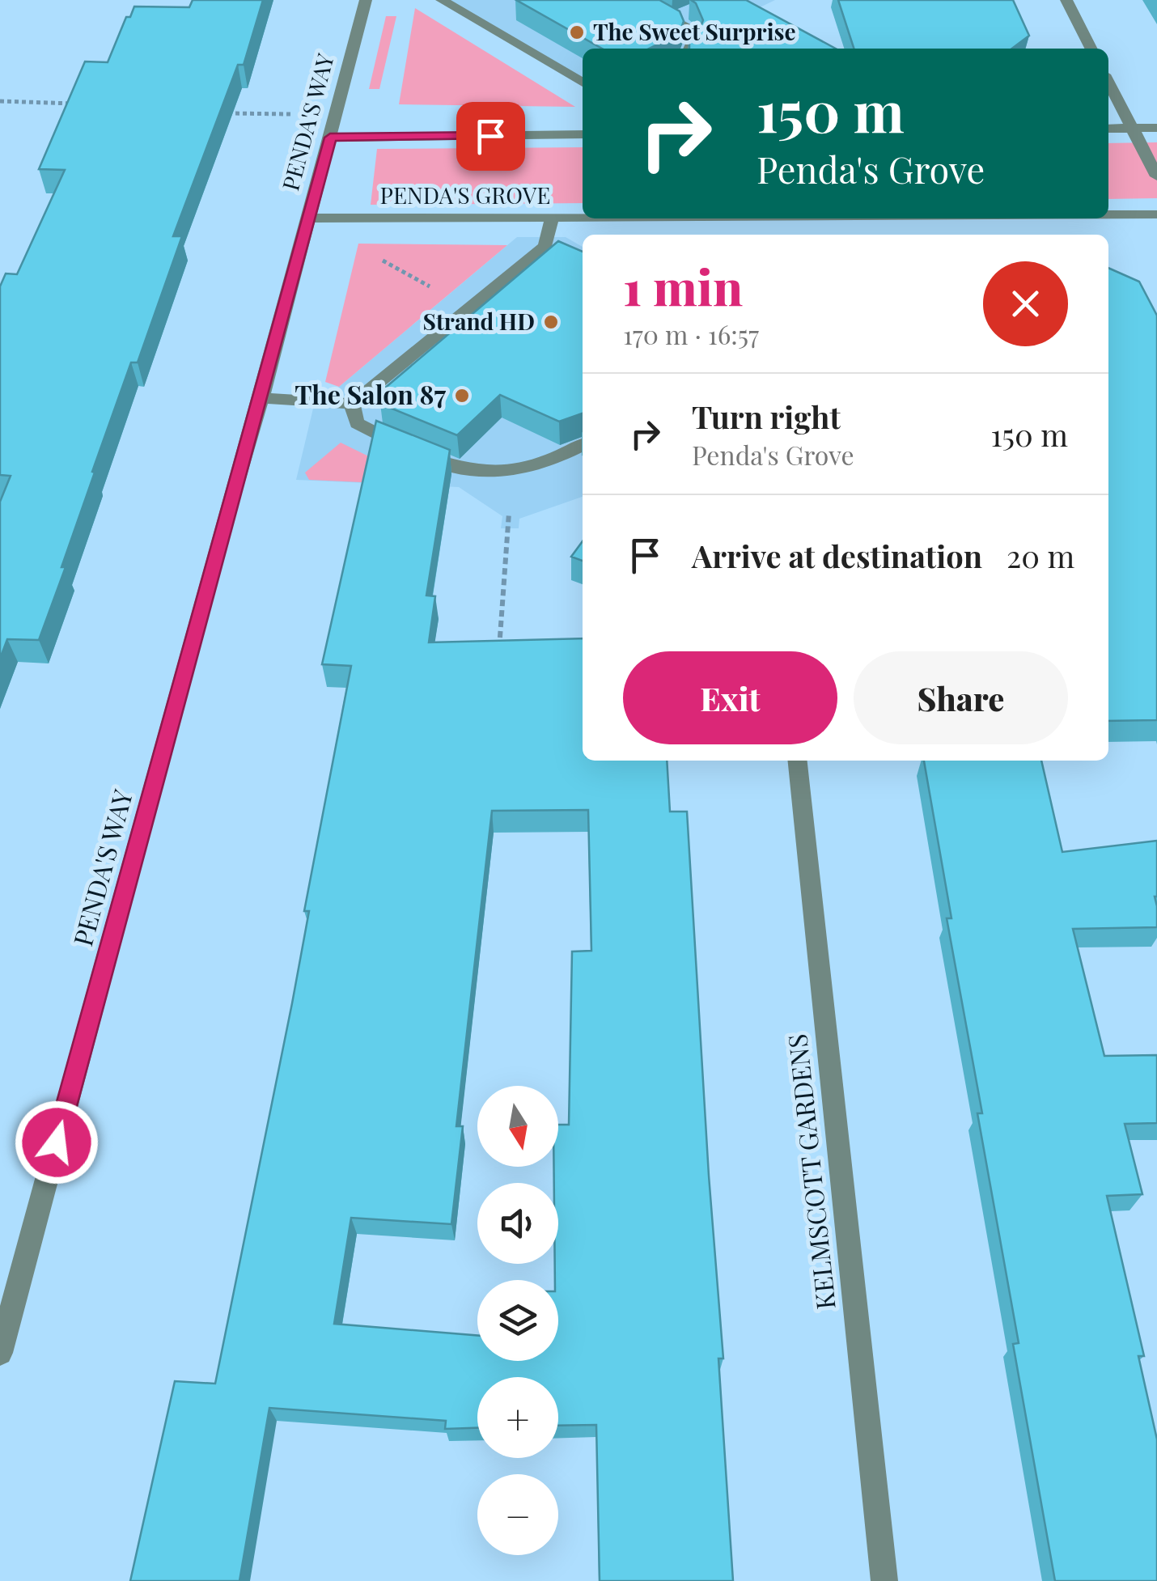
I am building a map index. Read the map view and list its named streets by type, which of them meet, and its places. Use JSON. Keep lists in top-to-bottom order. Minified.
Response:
{"streets":{"street":["PENDA'S WAY","PENDA'S GROVE","KELMSCOTT GARDENS"]},"crossings":[["PENDA'S WAY","PENDA'S GROVE"]],"places":["The Sweet Surprise","Strand HD","The Salon 87"],"north":"bottom","page":{"turn":["150 m","Penda's Grove"],"heading":["1 min","170 m · 16:57"],"list":[{"name":"Turn right","note":"Penda's Grove","value":"150 m"},{"name":"Arrive at destination","value":"20 m"}],"buttons":["Exit","Share"],"map_buttons":["+","−"]}}
